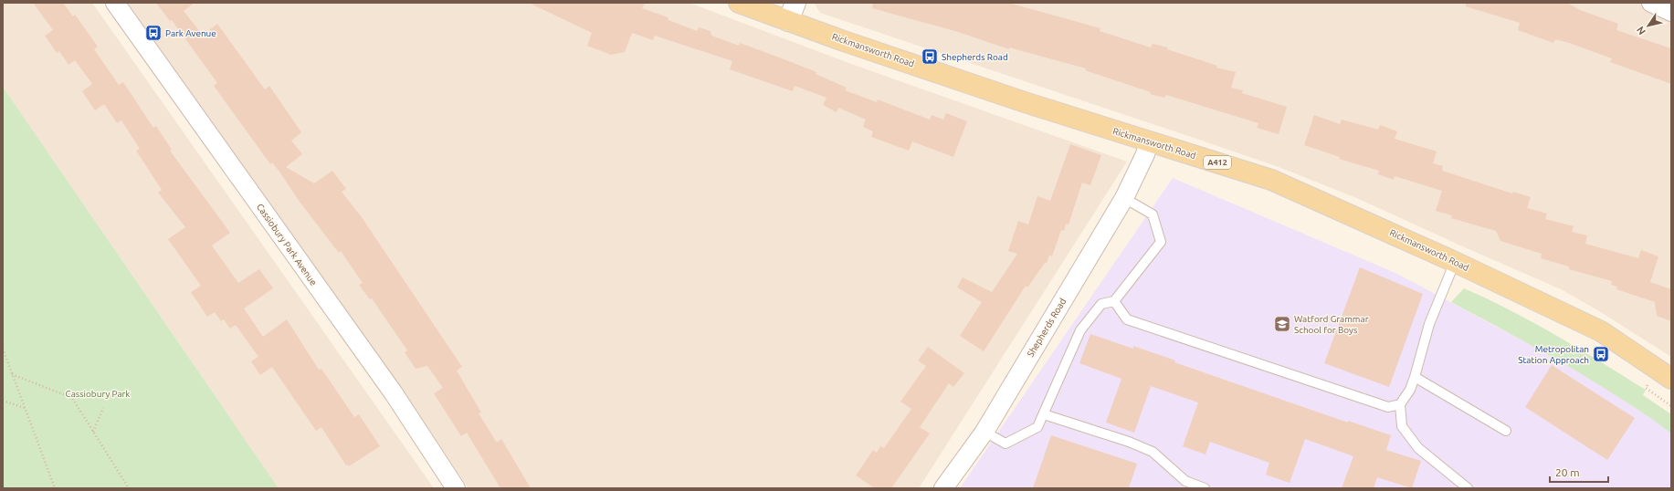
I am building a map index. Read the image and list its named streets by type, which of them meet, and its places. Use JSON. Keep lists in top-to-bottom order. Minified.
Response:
{"streets":{"main road":["Rickmansworth Road","A412"],"street":["Cassiobury Park Avenue","Shepherds Road"]},"crossings":[["Rickmansworth Road","Shepherds Road"]],"parks":["Cassiobury Park"],"places":{"bus stop":["Park Avenue","Shepherds Road","Metropolitan Station Approach"],"school or university":["Watford Grammar School for Boys"]},"scale_bar":"20 m","north":"bottom left"}
